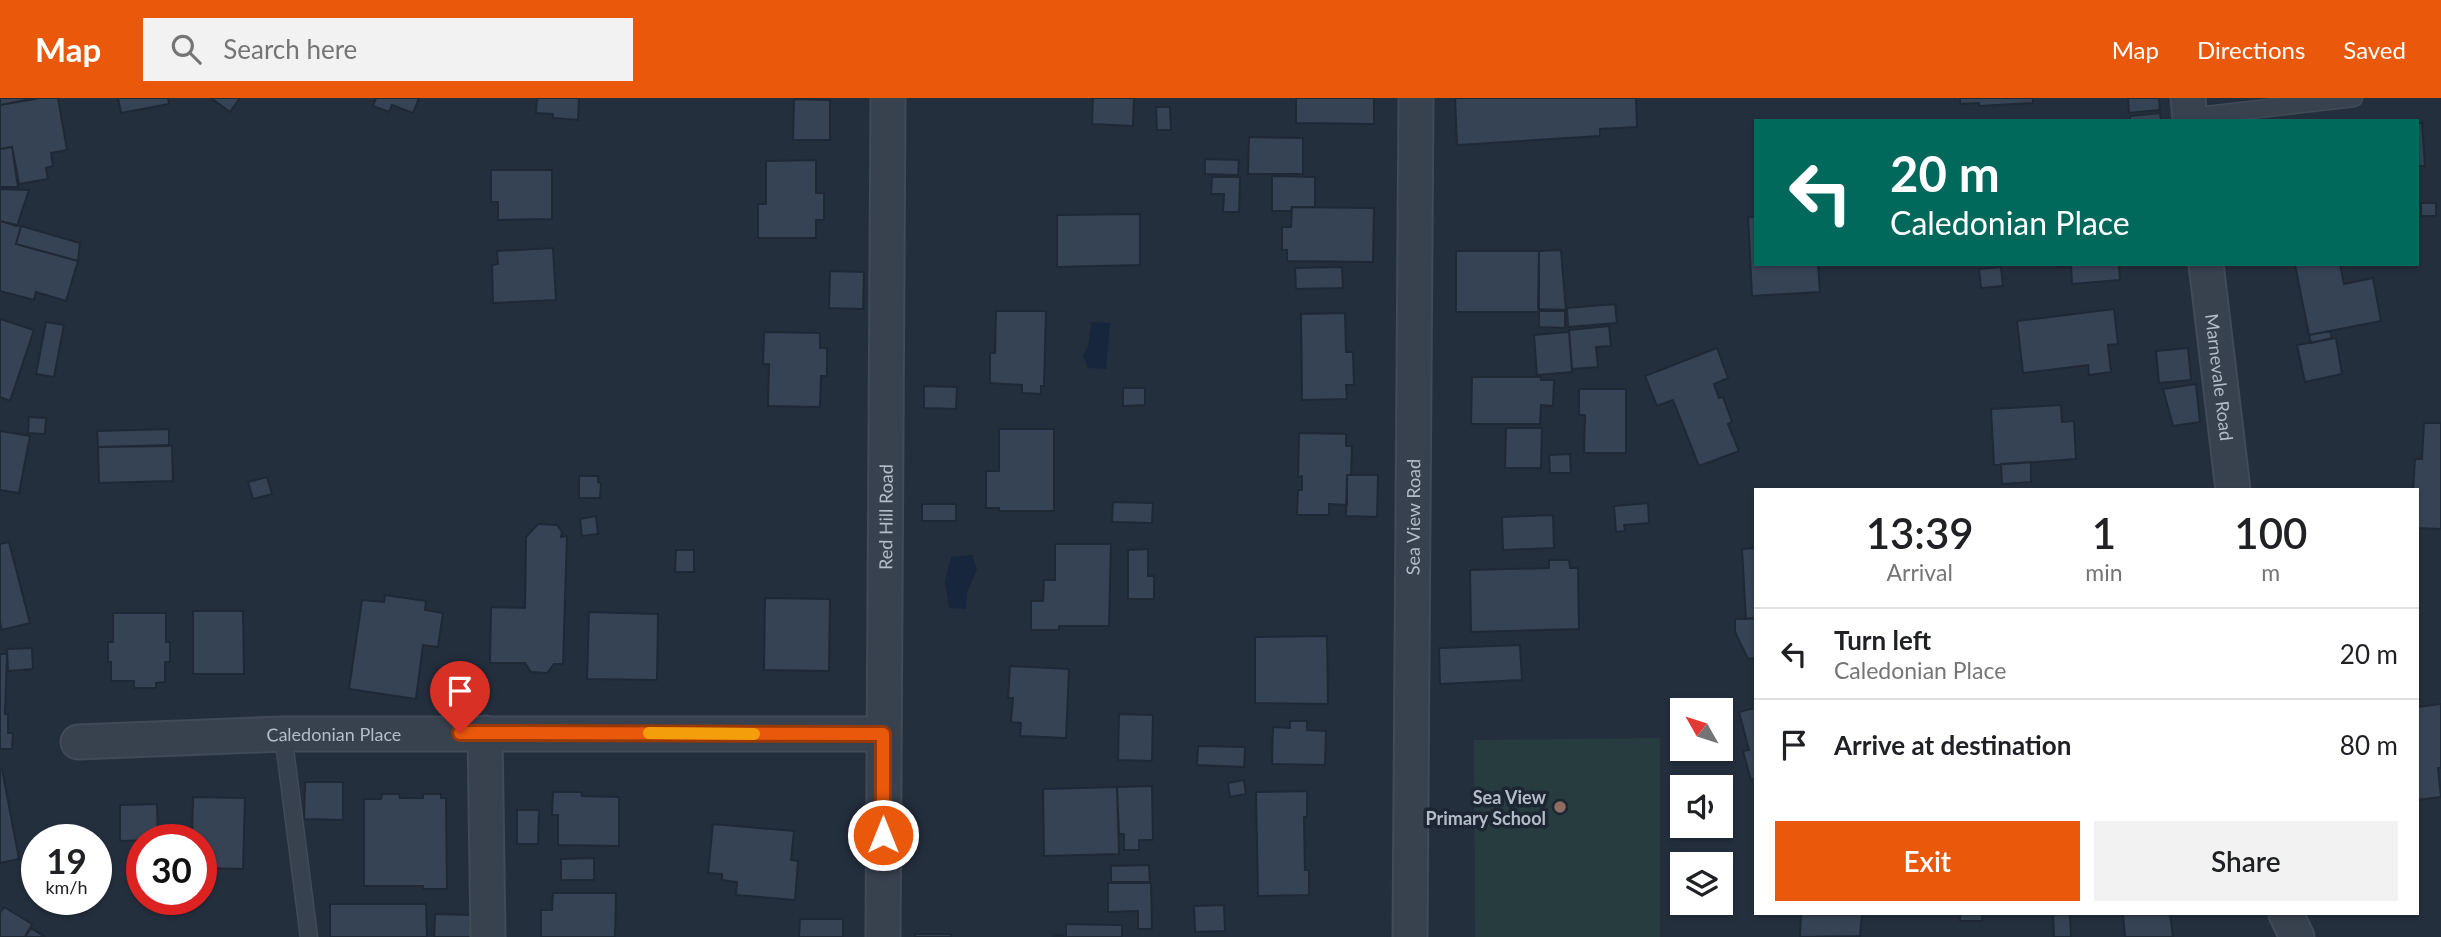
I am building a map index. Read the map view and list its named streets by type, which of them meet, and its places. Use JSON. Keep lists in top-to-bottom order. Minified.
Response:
{"streets":{"street":["Marnevale Road","Red Hill Road","Sea View Road","Caledonian Place"]},"crossings":[["Red Hill Road","Caledonian Place"]],"places":["Sea View Primary School"],"north":"top left","page":{"header":"Map","search":"Search here","nav":["Map","Directions","Saved"],"turn":["20 m","Caledonian Place"],"eta":["13:39","Arrival","1","min","100","m"],"list":[{"name":"Turn left","note":"Caledonian Place","value":"20 m"},{"name":"Arrive at destination","value":"80 m"}],"buttons":["Exit","Share"],"speed":"19 km/h","limit":"30"}}
